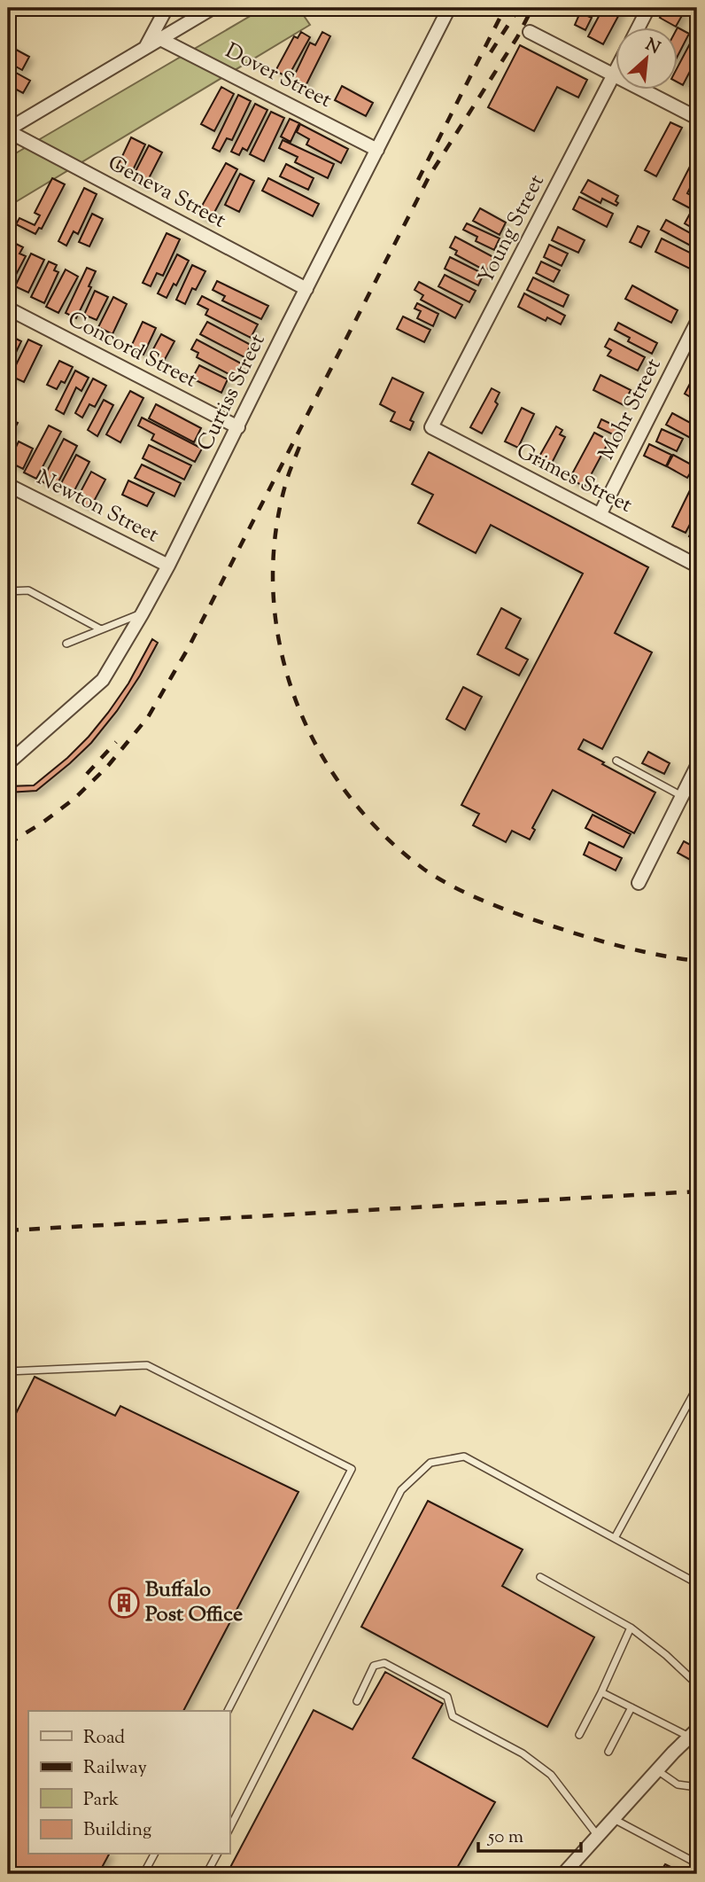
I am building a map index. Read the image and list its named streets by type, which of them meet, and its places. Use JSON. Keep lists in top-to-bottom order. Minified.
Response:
{"streets":{"street":["Dover Street","Geneva Street","Young Street","Concord Street","Curtiss Street","Mohr Street","Grimes Street","Newton Street"]},"crossings":[["Dover Street","Curtiss Street"],["Geneva Street","Curtiss Street"],["Young Street","Grimes Street"],["Concord Street","Curtiss Street"],["Curtiss Street","Newton Street"],["Mohr Street","Grimes Street"]],"places":{"building":["Buffalo Post Office"]},"legend":["Road","Railway","Park","Building"],"scale_bar":"50 m","north":"top right"}
